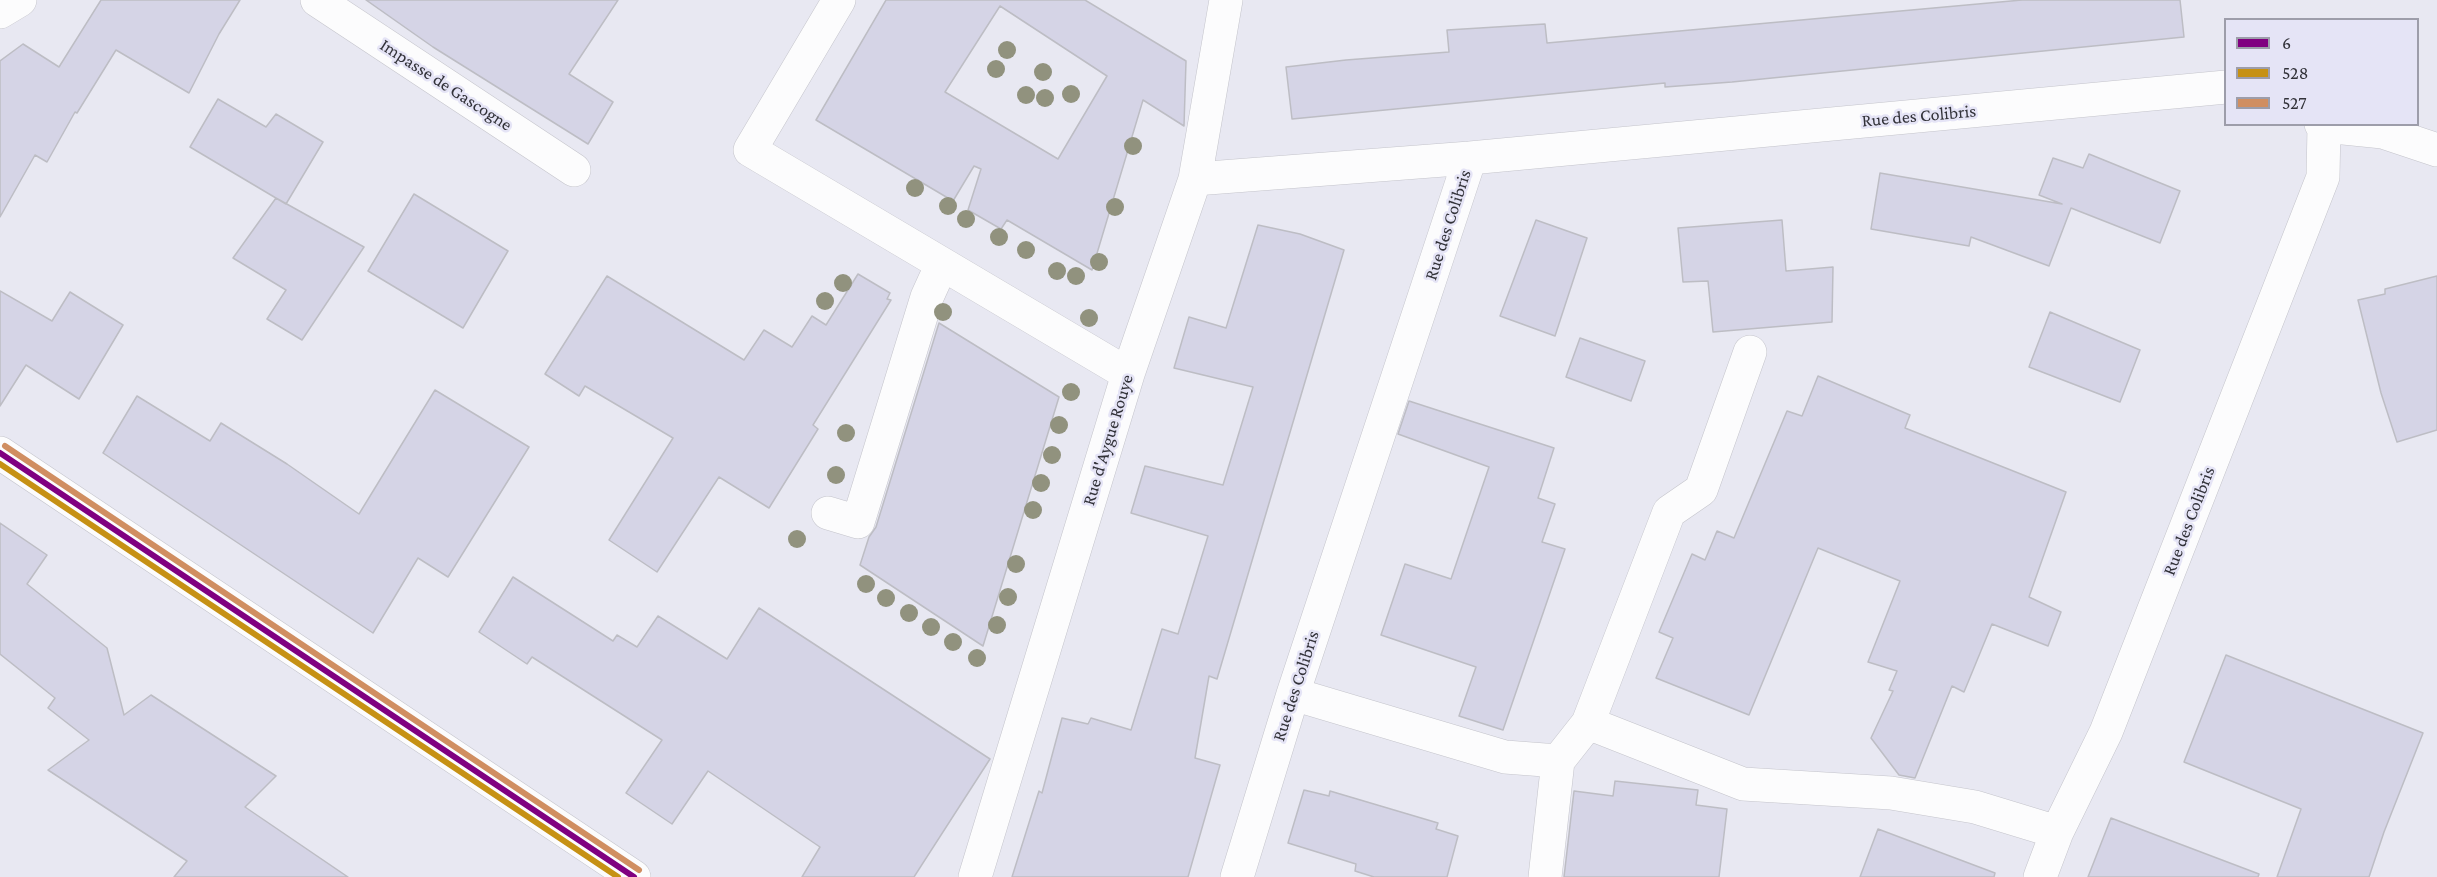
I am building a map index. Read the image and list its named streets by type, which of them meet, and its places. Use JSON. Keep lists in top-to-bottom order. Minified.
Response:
{"streets":{"street":["Impasse de Gascogne","Rue des Colibris","Rue d'Aygue Rouye"]},"lines":["transit line 527","transit line 6","transit line 528"],"legend":["6","528","527"]}
